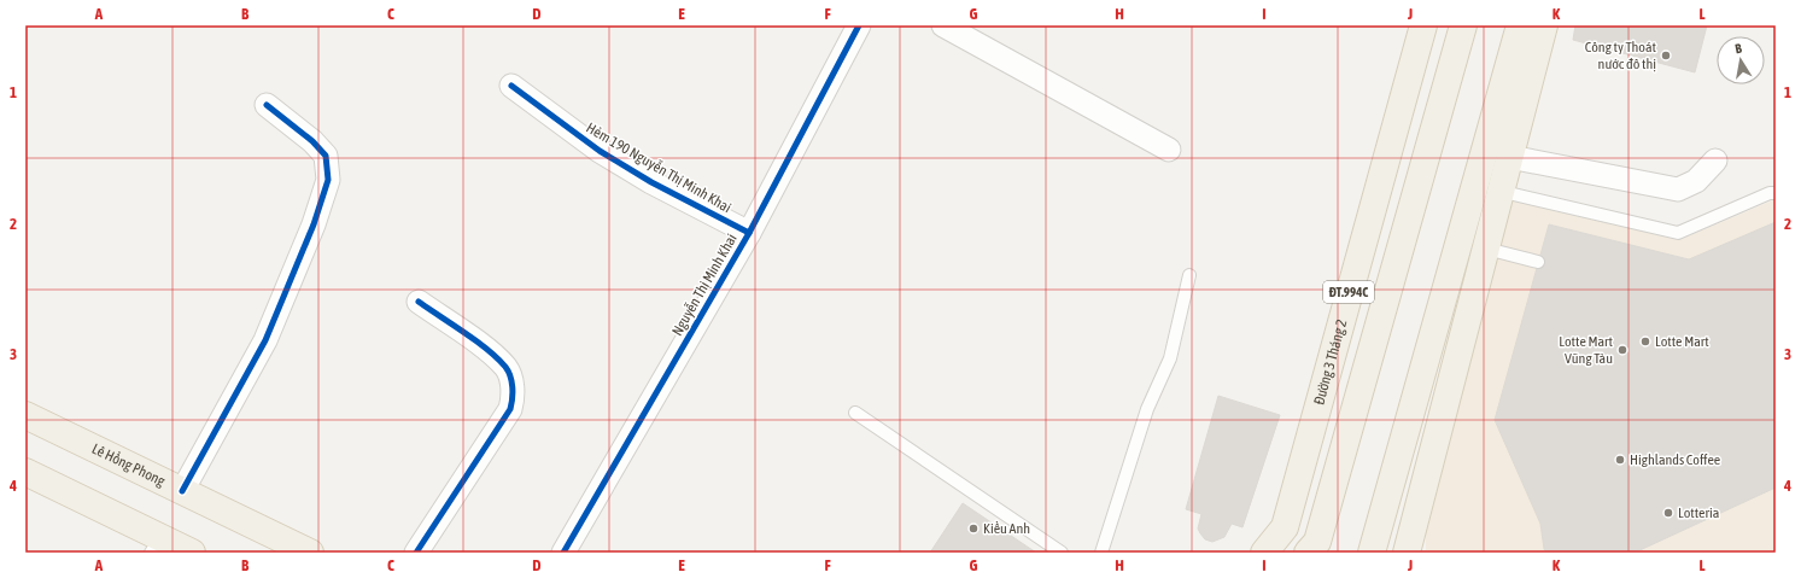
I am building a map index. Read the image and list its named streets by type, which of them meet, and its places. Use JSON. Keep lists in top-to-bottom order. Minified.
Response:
{"streets":{"main road":["ĐT.994C","Đường 3 Tháng 2","Lê Hồng Phong"],"street":["Hẻm 190 Nguyễn Thị Minh Khai","Nguyễn Thị Minh Khai"]},"crossings":[["Hẻm 190 Nguyễn Thị Minh Khai","Nguyễn Thị Minh Khai"]],"places":["Công ty Thoát nước đô thị","Lotte Mart","Lotte Mart Vũng Tàu","Highlands Coffee","Lotteria","Kiều Anh"],"north":"top","grid":{"columns":["A","B","C","D","E","F","G","H","I","J","K","L"],"rows":["1","2","3","4"]}}
